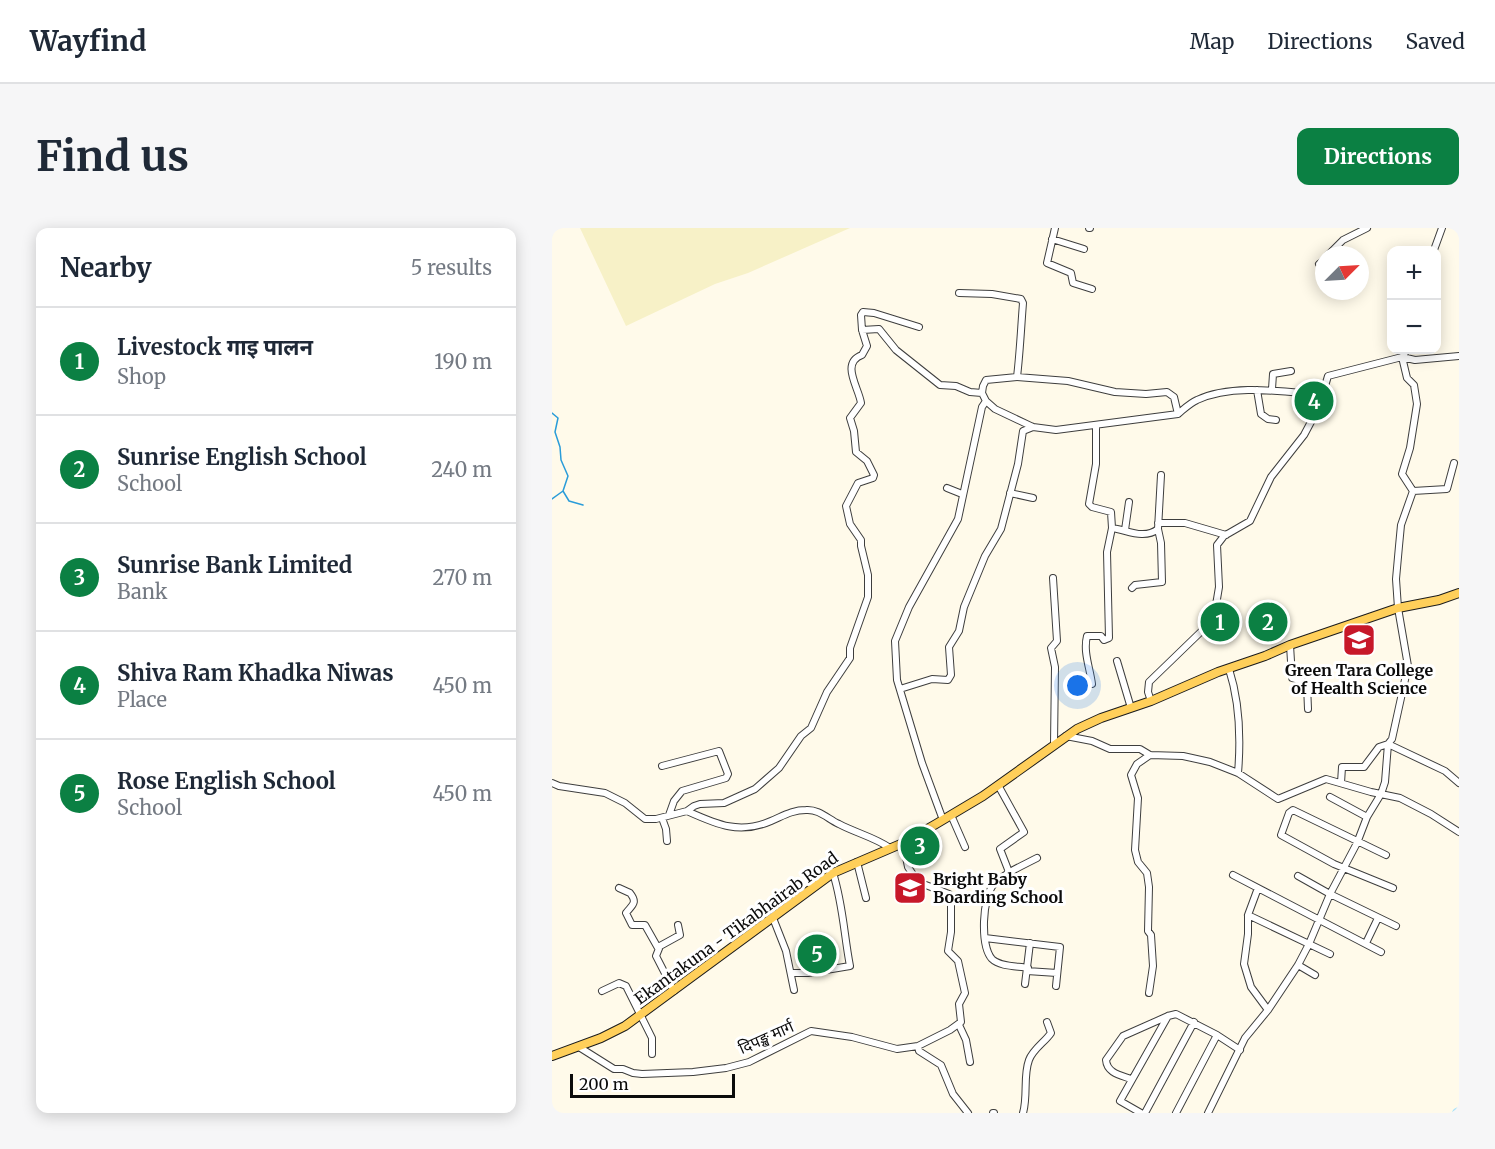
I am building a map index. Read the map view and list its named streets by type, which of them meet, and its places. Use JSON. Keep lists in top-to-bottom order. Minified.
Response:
{"streets":{"main road":["Ekantakuna - Tikabhairab Road"],"street":["दिपङ्ख मार्ग"]},"crossings":[["Ekantakuna - Tikabhairab Road","दिपङ्ख मार्ग"]],"places":{"school or university":["Green Tara College of Health Science","Bright Baby Boarding School"]},"scale_bar":"200 m","north":"top right","page":{"header":"Wayfind","nav":["Map","Directions","Saved"],"buttons":"Directions","title":"Find us","heading":["Nearby","5 results"],"map_buttons":["+","−"],"list":[{"mark":"1","name":"Livestock गाइ पालन","note":"Shop","value":"190 m"},{"mark":"2","name":"Sunrise English School","note":"School","value":"240 m"},{"mark":"3","name":"Sunrise Bank Limited","note":"Bank","value":"270 m"},{"mark":"4","name":"Shiva Ram Khadka Niwas","note":"Place","value":"450 m"},{"mark":"5","name":"Rose English School","note":"School","value":"450 m"}],"pins":["4","1","2","3","5"],"scale":"200 m"}}
